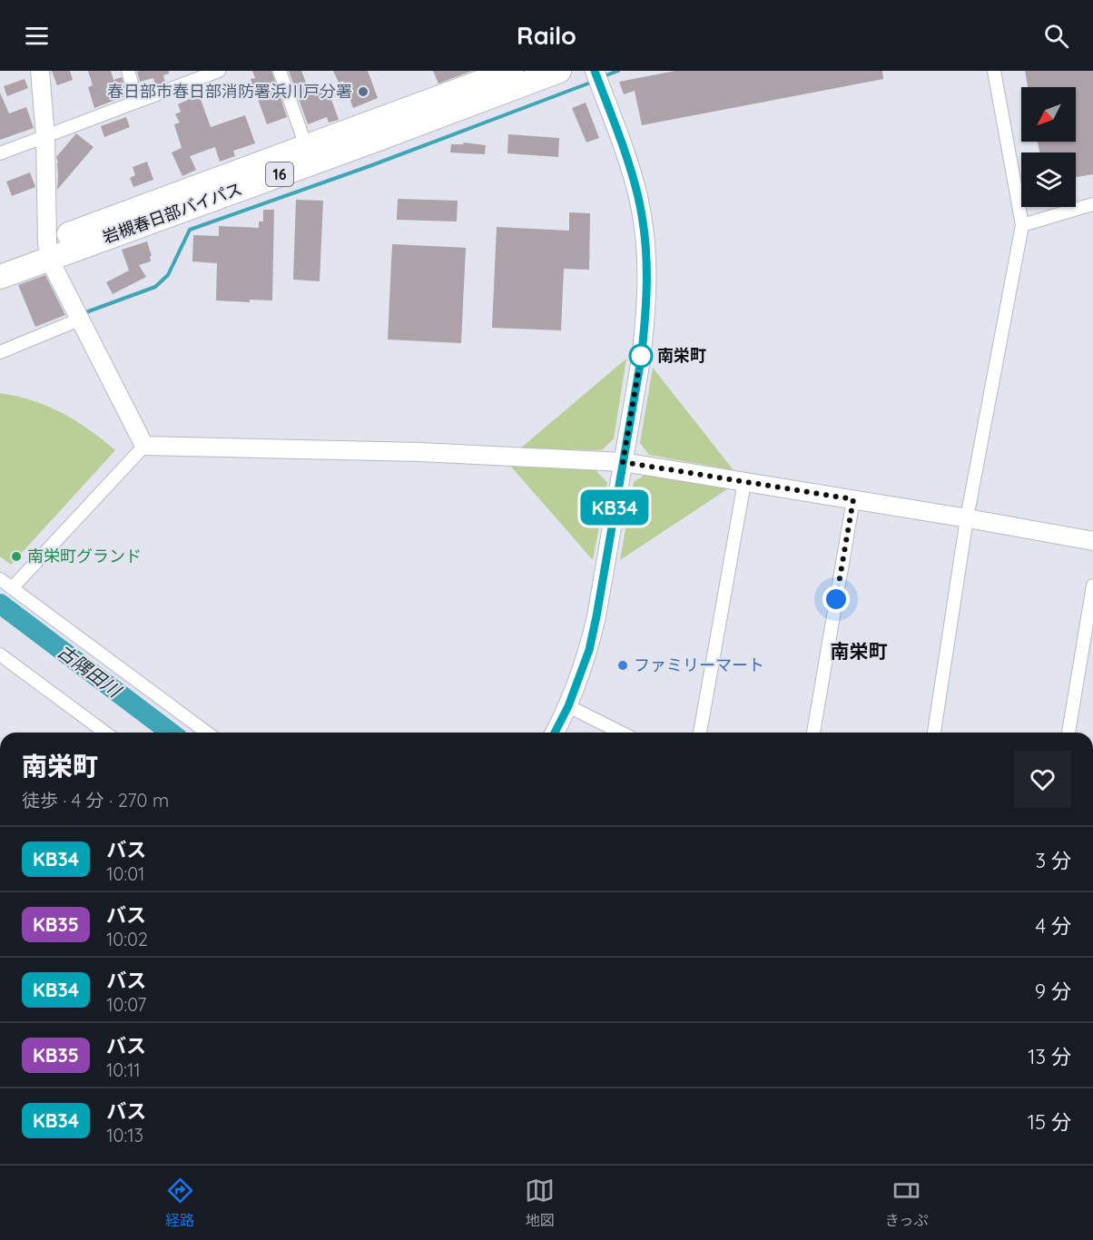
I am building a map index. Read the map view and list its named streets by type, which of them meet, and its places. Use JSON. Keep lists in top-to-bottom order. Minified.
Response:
{"streets":{"highway":["16","岩槻春日部バイパス"]},"districts":["南栄町"],"water":["古隅田川"],"places":["春日部市春日部消防署浜川戸分署","南栄町","南栄町グランド","ファミリーマート"],"lines":["bus line KB34"],"north":"bottom left","page":{"header":"Railo","on_map":"KB34","heading":["南栄町","徒歩 · 4 分 · 270 m"],"list":[{"mark":"KB34","name":"バス","note":"10:01","value":"3 分"},{"mark":"KB35","name":"バス","note":"10:02","value":"4 分"},{"mark":"KB34","name":"バス","note":"10:07","value":"9 分"},{"mark":"KB35","name":"バス","note":"10:11","value":"13 分"},{"mark":"KB34","name":"バス","note":"10:13","value":"15 分"}],"tabs":["経路","地図","きっぷ"]}}
